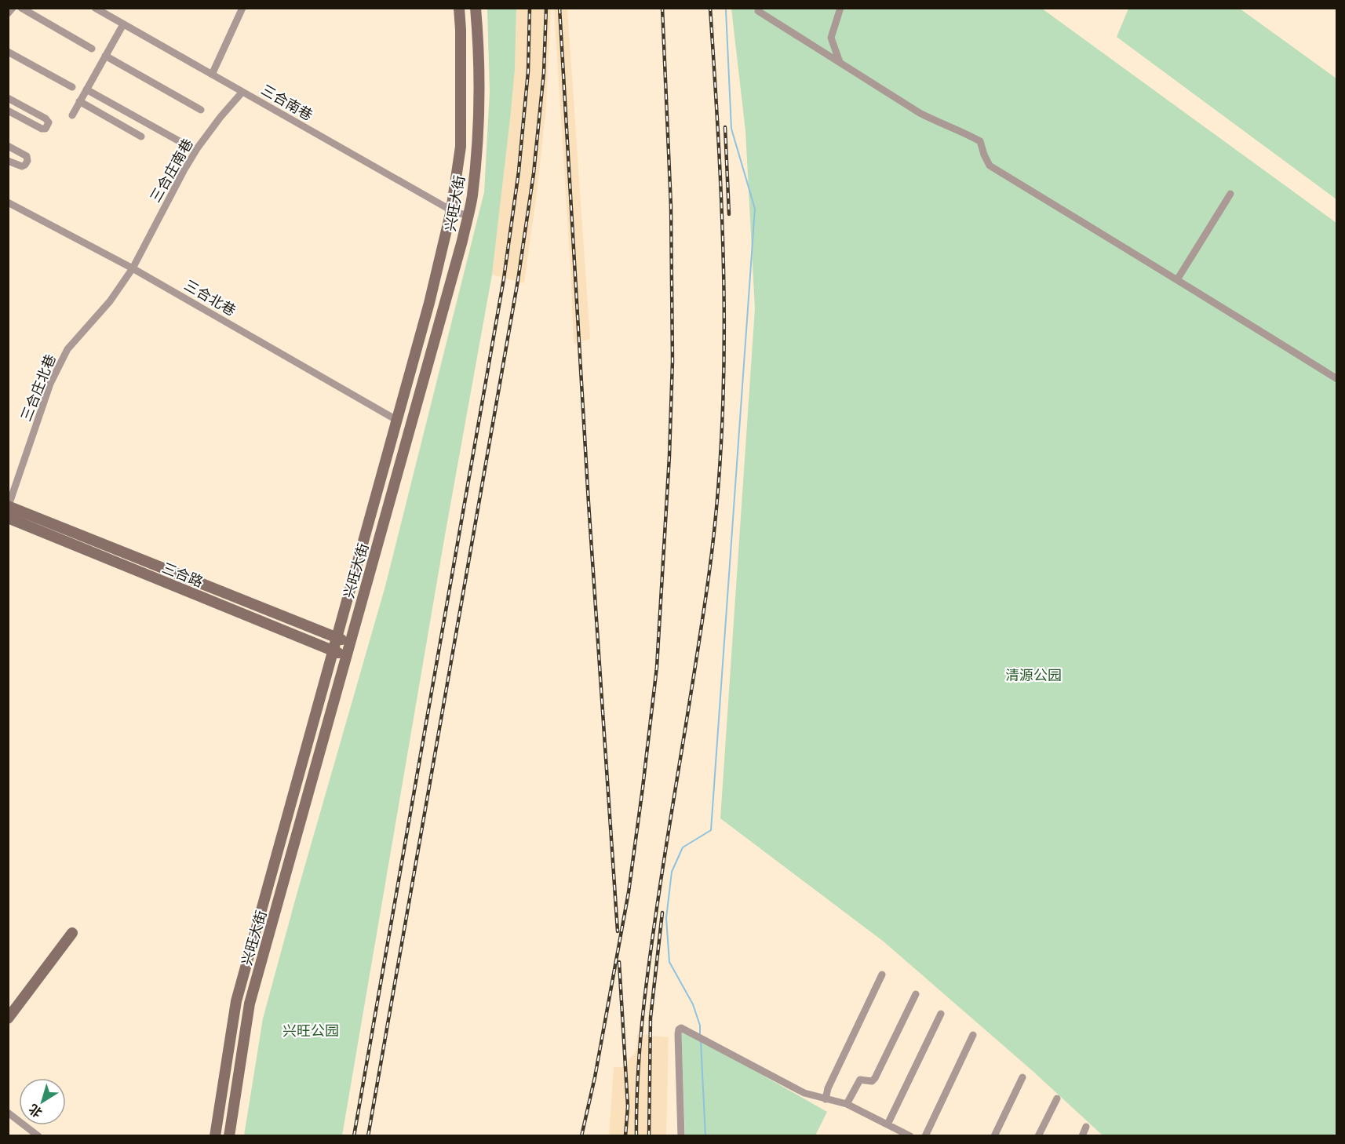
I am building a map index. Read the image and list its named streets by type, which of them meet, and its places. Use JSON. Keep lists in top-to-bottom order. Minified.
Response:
{"streets":{"main road":["兴旺大街","三合路"],"street":["三合南巷","三合庄南巷","三合北巷","三合庄北巷"]},"crossings":[["三合南巷","三合庄南巷"],["三合南巷","兴旺大街"],["三合庄南巷","三合北巷"],["三合庄南巷","三合庄北巷"],["兴旺大街","三合北巷"],["兴旺大街","三合路"],["三合北巷","三合庄北巷"],["三合庄北巷","三合路"]],"parks":["清源公园","兴旺公园"],"north":"bottom left"}
